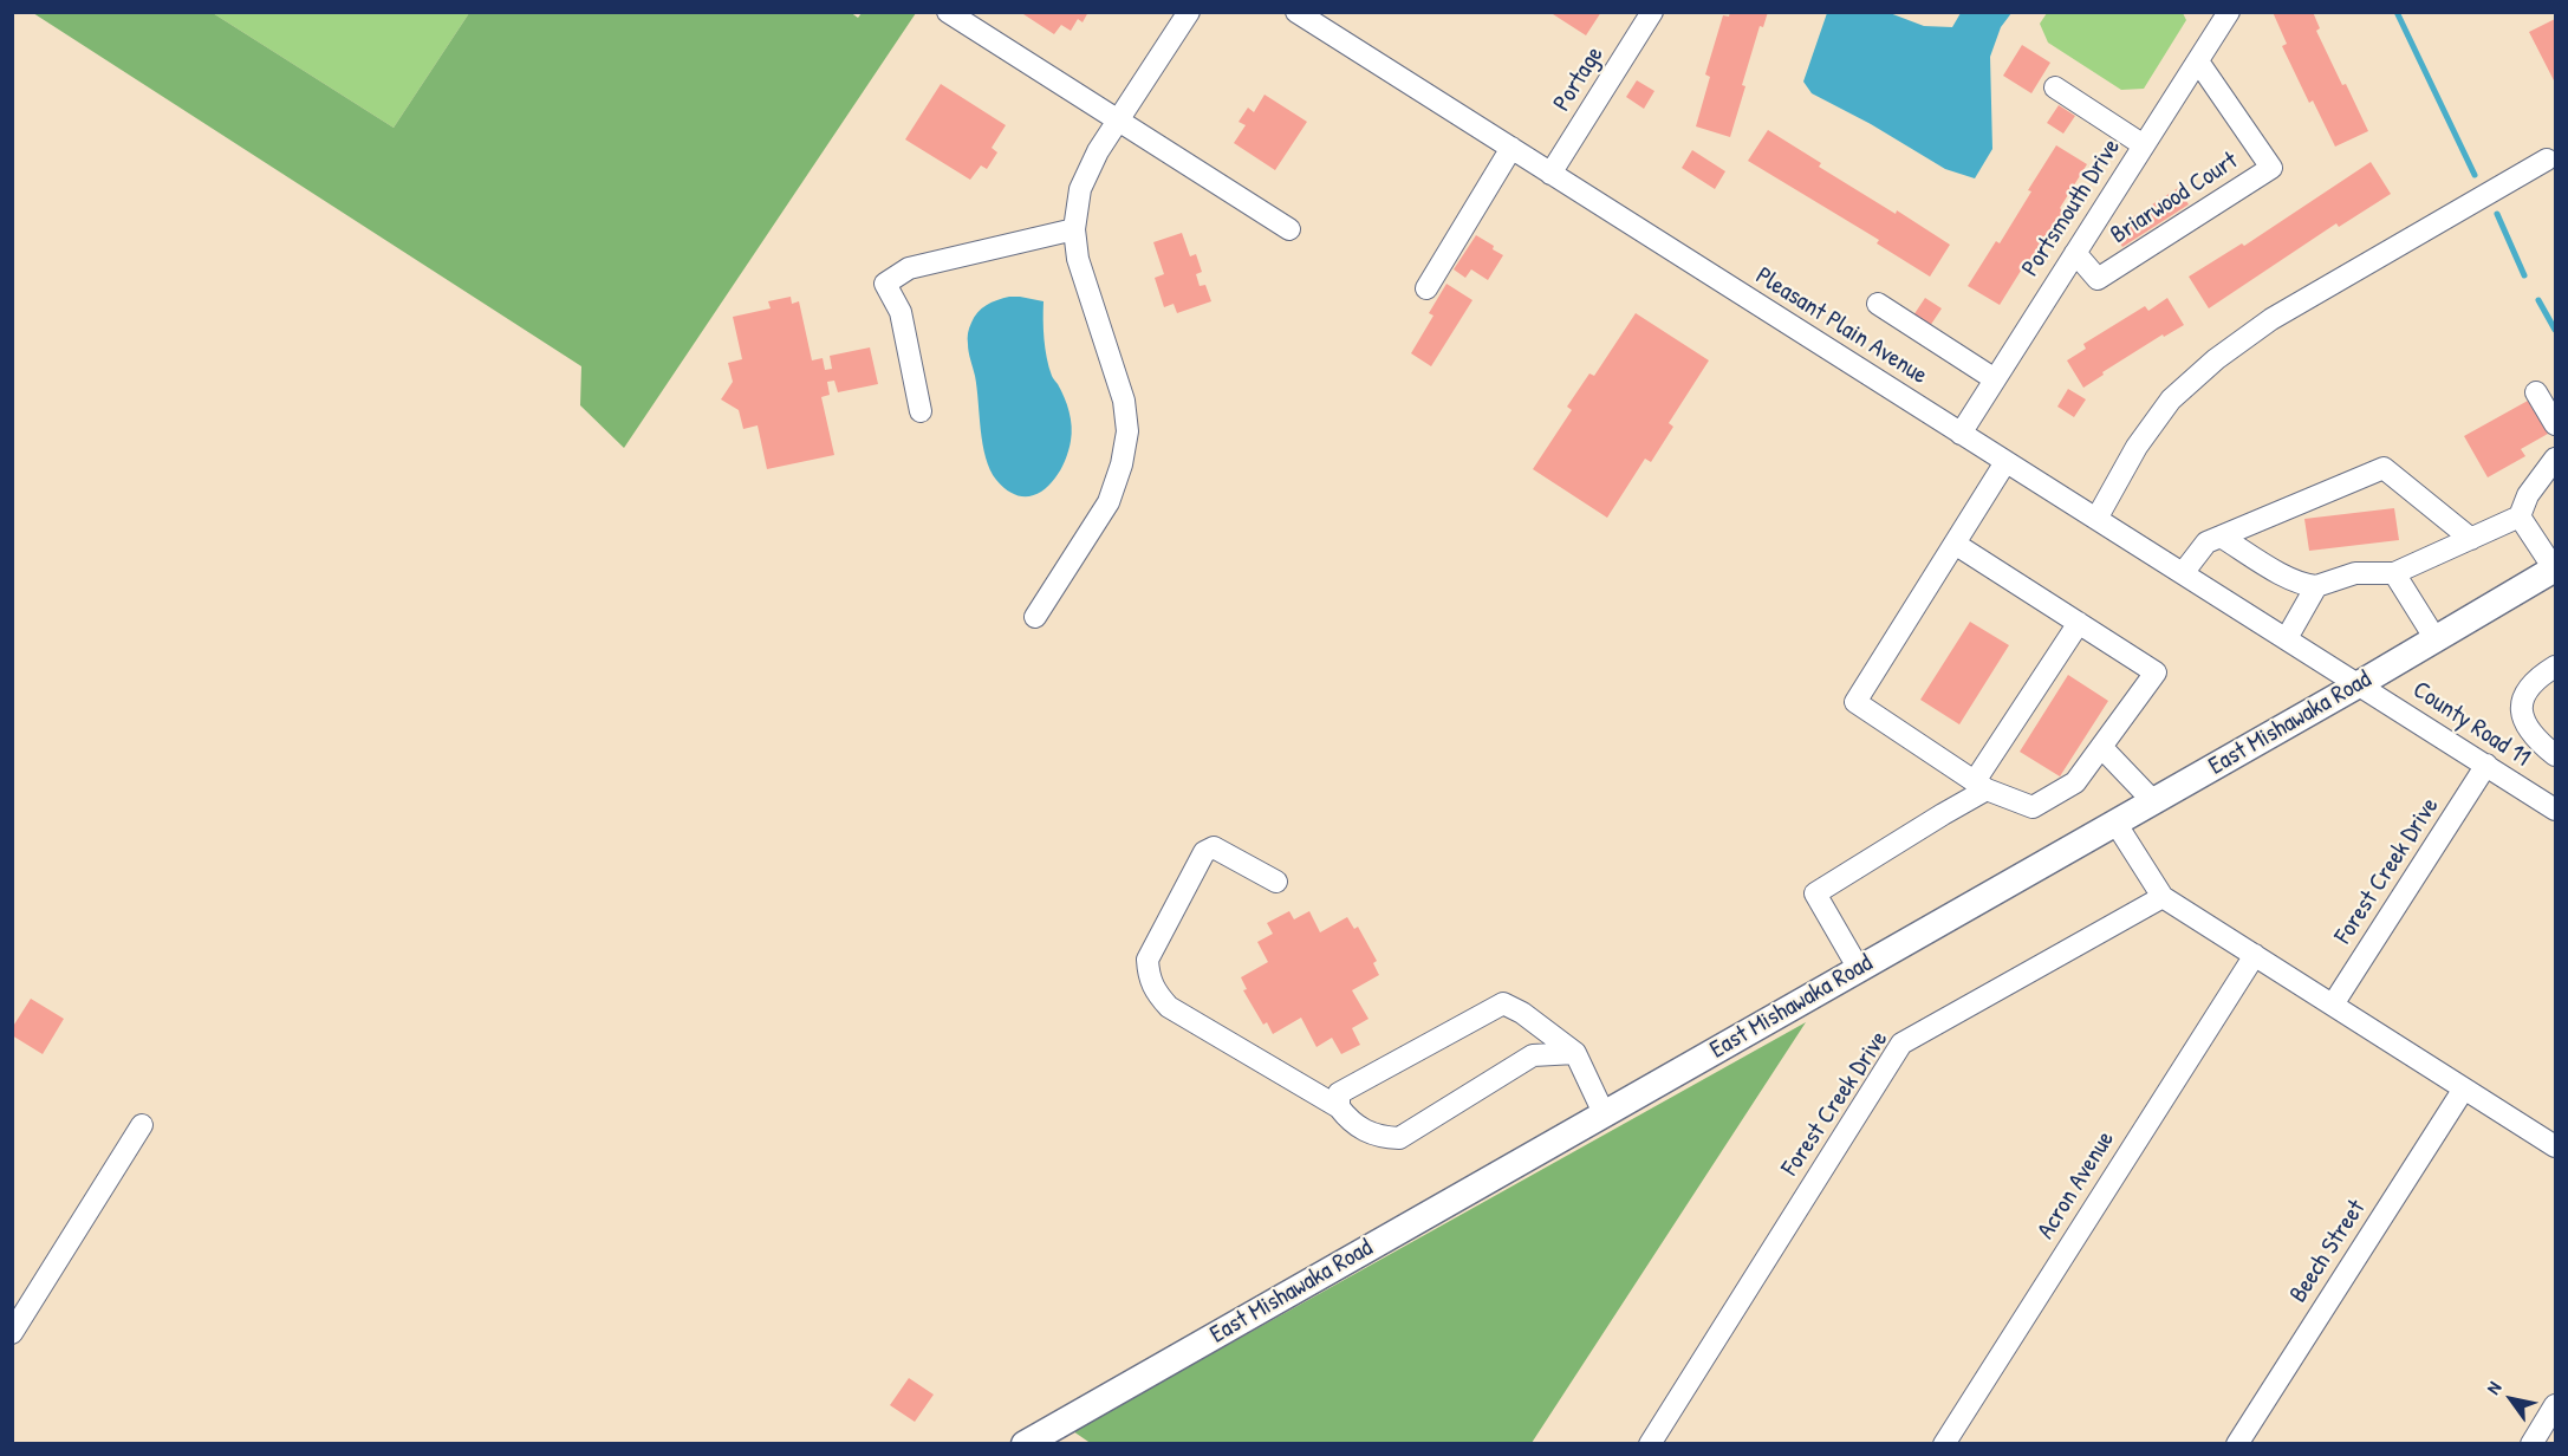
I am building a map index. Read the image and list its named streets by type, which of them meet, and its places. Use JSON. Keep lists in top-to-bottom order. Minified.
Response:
{"streets":{"main road":["East Mishawaka Road"],"street":["Portage","Briarwood Court","Portsmouth Drive","Pleasant Plain Avenue","County Road 11","Forest Creek Drive","Acron Avenue","Beech Street"]},"crossings":[["Portage","Pleasant Plain Avenue"],["Briarwood Court","Portsmouth Drive"],["Portsmouth Drive","Pleasant Plain Avenue"],["Pleasant Plain Avenue","East Mishawaka Road"],["Pleasant Plain Avenue","County Road 11"],["East Mishawaka Road","County Road 11"],["County Road 11","Forest Creek Drive"]],"north":"top left"}
